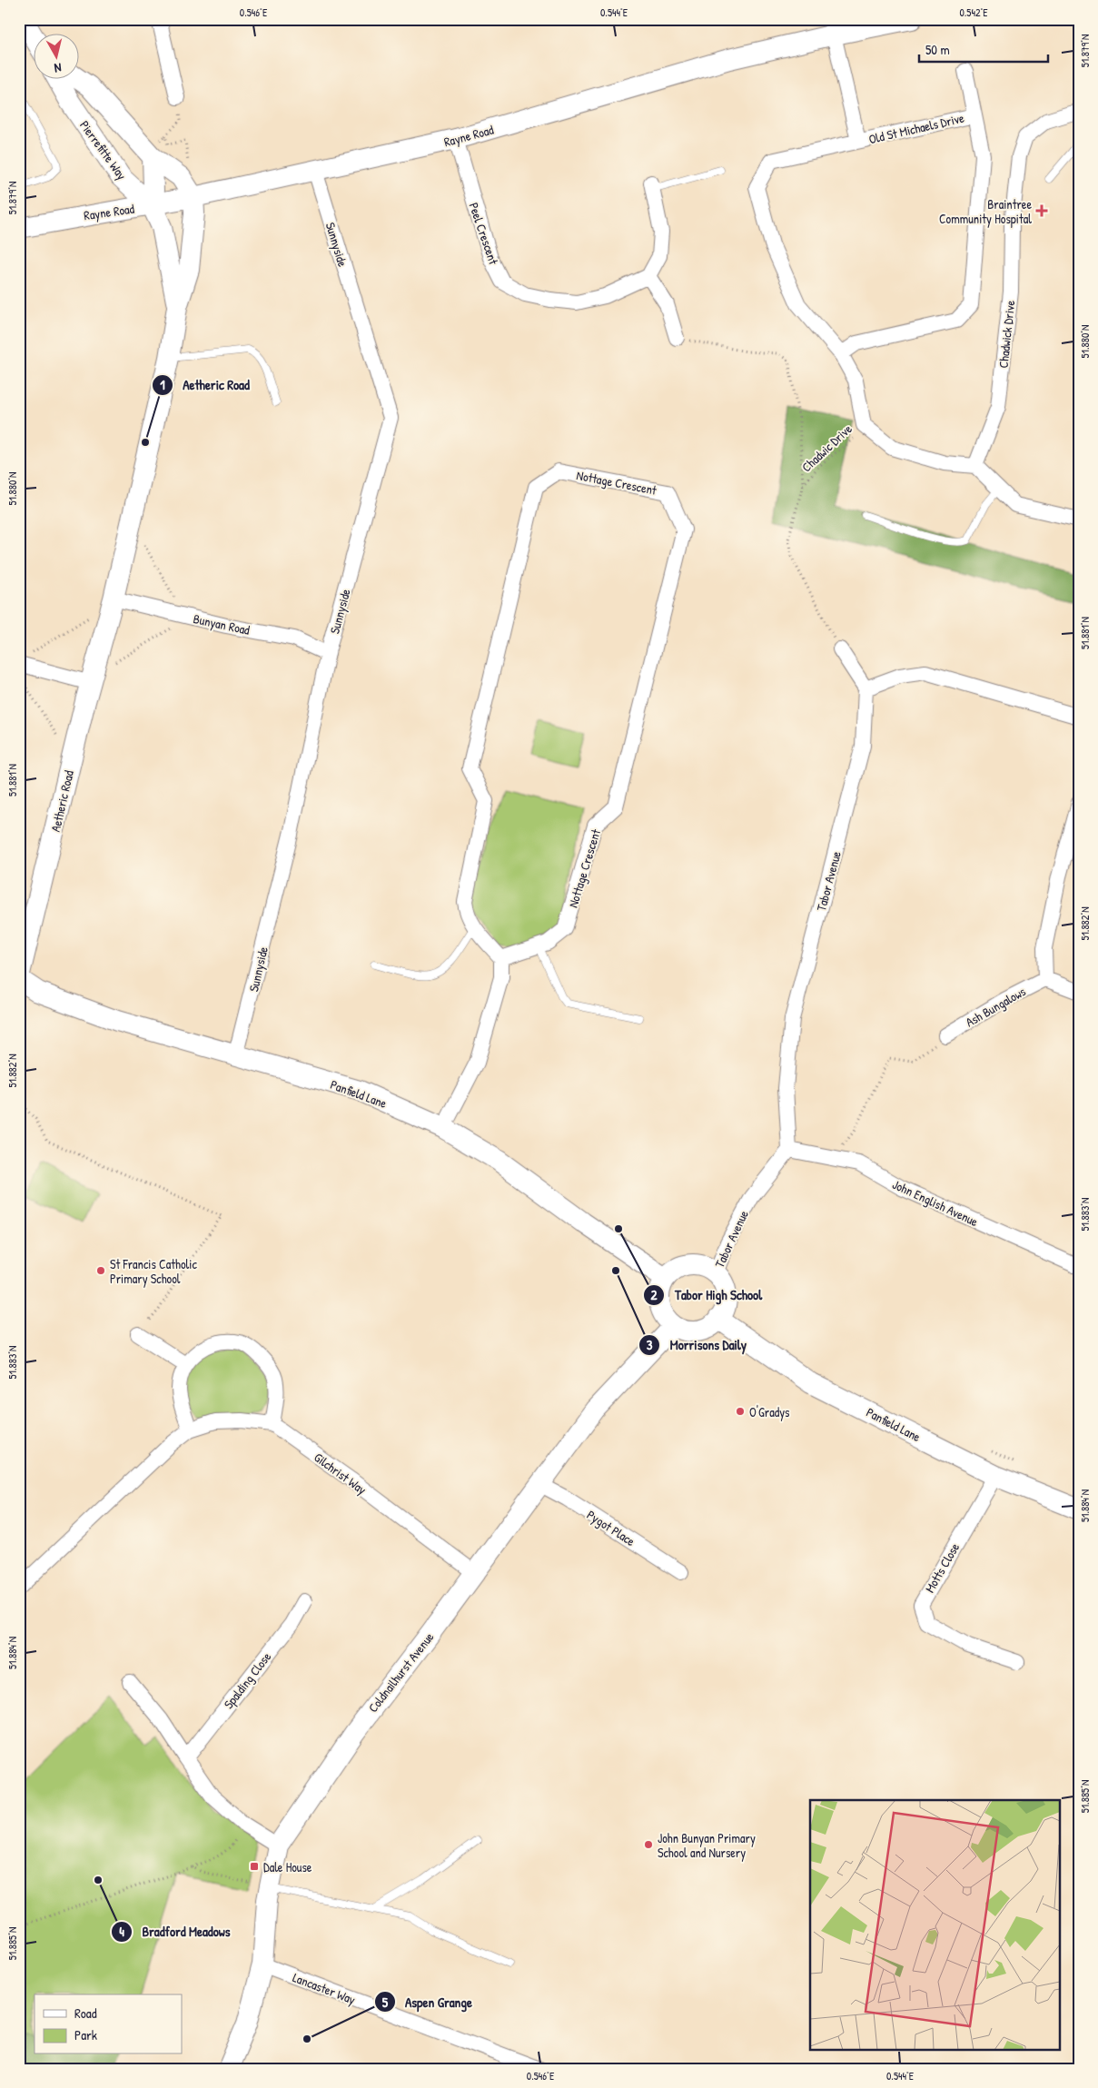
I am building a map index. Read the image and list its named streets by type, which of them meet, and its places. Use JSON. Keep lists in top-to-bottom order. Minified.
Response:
{"streets":{"street":["Old St Michaels Drive","Rayne Road","Pierrefitte Way","Peel Crescent","Sunnyside","Chadwick Drive","Nottage Crescent","Bunyan Road","Aetheric Road","Tabor Avenue","Ash Bungalows","Panfield Lane","John English Avenue","Gilchrist Way","Pygot Place","Motts Close","Coldnailhurst Avenue","Spalding Close","Lancaster Way"],"path":["Chadwic Drive"]},"crossings":[["Old St Michaels Drive","Rayne Road"],["Old St Michaels Drive","Chadwic Drive"],["Rayne Road","Pierrefitte Way"],["Rayne Road","Peel Crescent"],["Rayne Road","Sunnyside"],["Rayne Road","Aetheric Road"],["Pierrefitte Way","Aetheric Road"],["Sunnyside","Bunyan Road"],["Sunnyside","Panfield Lane"],["Bunyan Road","Aetheric Road"],["Aetheric Road","Panfield Lane"],["Tabor Avenue","Panfield Lane"],["Tabor Avenue","John English Avenue"],["Tabor Avenue","Coldnailhurst Avenue"],["Panfield Lane","Motts Close"],["Panfield Lane","Coldnailhurst Avenue"],["Gilchrist Way","Coldnailhurst Avenue"],["Pygot Place","Coldnailhurst Avenue"],["Coldnailhurst Avenue","Lancaster Way"]],"places":{"health":["Braintree Community Hospital"],"other":["Aetheric Road","Tabor High School","St Francis Catholic Primary School","Morrisons Daily","O'Gradys","John Bunyan Primary School and Nursery","Bradford Meadows","Aspen Grange"],"transit":["Dale House"]},"legend":["Road","Park"],"scale_bar":"50 m","north":"bottom","coordinates":["0.546°E","0.544°E","0.542°E","51.879°N","51.880°N","51.881°N","51.882°N","51.883°N","51.884°N","51.885°N"]}
